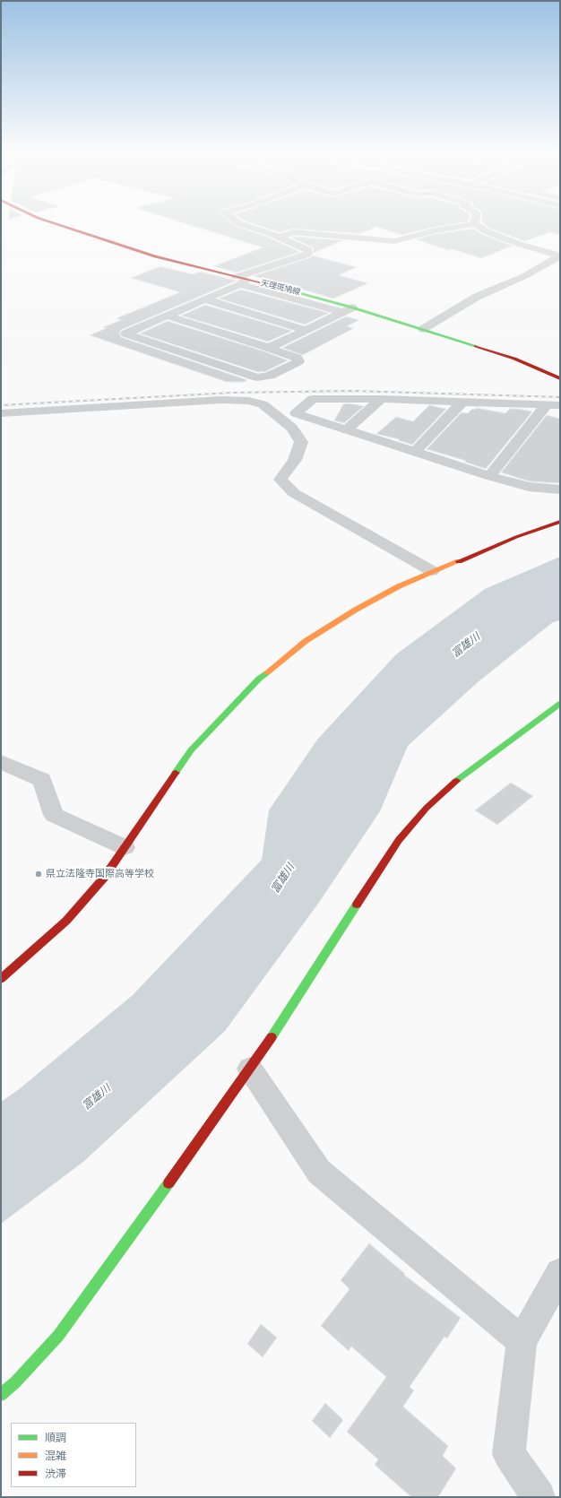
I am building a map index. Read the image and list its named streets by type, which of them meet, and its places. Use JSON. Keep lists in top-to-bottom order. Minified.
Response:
{"streets":{"street":["天理斑鳩線"]},"water":["富雄川"],"places":["県立法隆寺国際高等学校"],"legend":["順調","混雑","渋滞"]}
